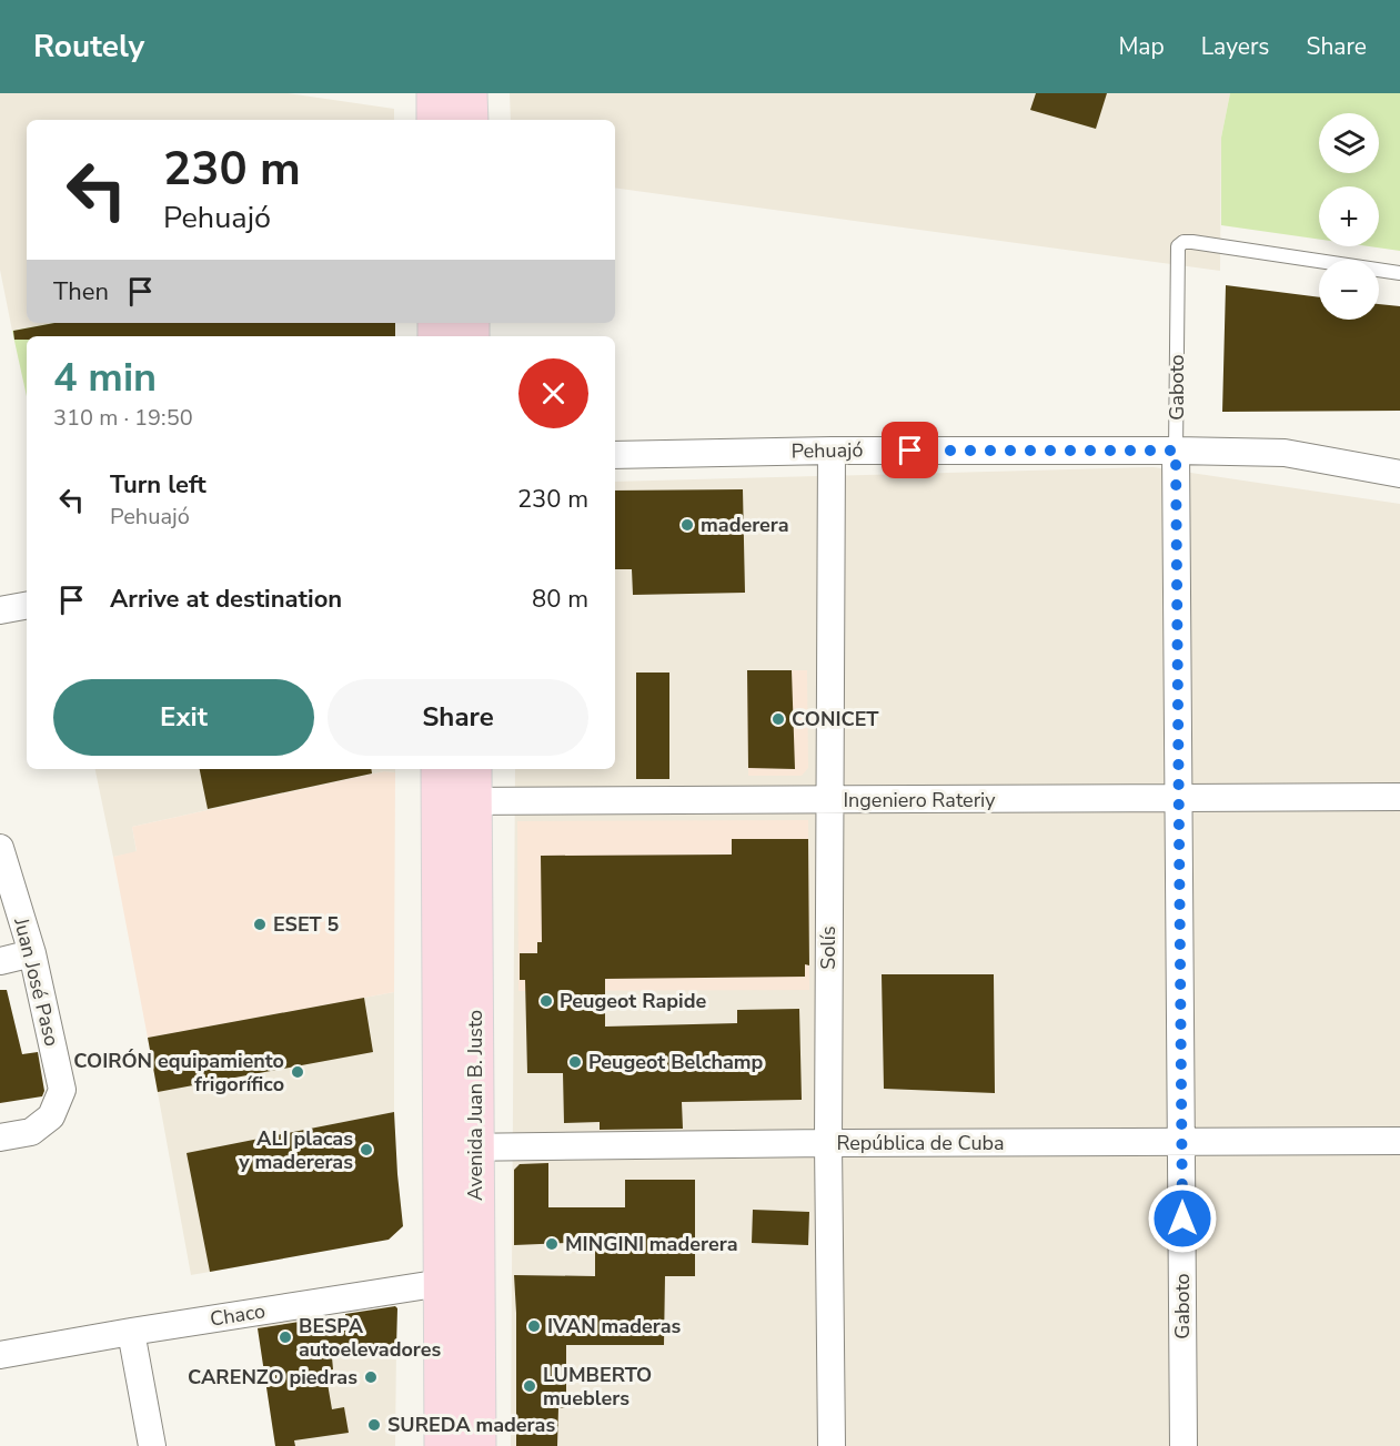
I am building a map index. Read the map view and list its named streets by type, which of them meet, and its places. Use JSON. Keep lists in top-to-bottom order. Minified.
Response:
{"streets":{"main road":["Avenida Juan B. Justo"],"street":["Gaboto","Pehuajó","Ingeniero Rateriy","Solís","Juan José Paso","República de Cuba","Chaco"]},"crossings":[["Gaboto","Pehuajó"],["Gaboto","Ingeniero Rateriy"],["Gaboto","República de Cuba"],["Pehuajó","Solís"],["Ingeniero Rateriy","Solís"],["Ingeniero Rateriy","Avenida Juan B. Justo"],["Solís","República de Cuba"],["Avenida Juan B. Justo","República de Cuba"],["Avenida Juan B. Justo","Chaco"]],"places":["maderera","CONICET","ESET 5","Peugeot Rapide","Peugeot Belchamp","COIRÓN equipamiento frigorífico","ALI placas y madereras","MINGINI maderera","IVAN maderas","BESPA autoelevadores","CARENZO piedras","LUMBERTO mueblers","SUREDA maderas"],"page":{"header":"Routely","nav":["Map","Layers","Share"],"map_buttons":["+","−"],"turn":["230 m","Pehuajó"],"then":"Then","heading":["4 min","310 m · 19:50"],"list":[{"name":"Turn left","note":"Pehuajó","value":"230 m"},{"name":"Arrive at destination","value":"80 m"}],"buttons":["Exit","Share"]}}
